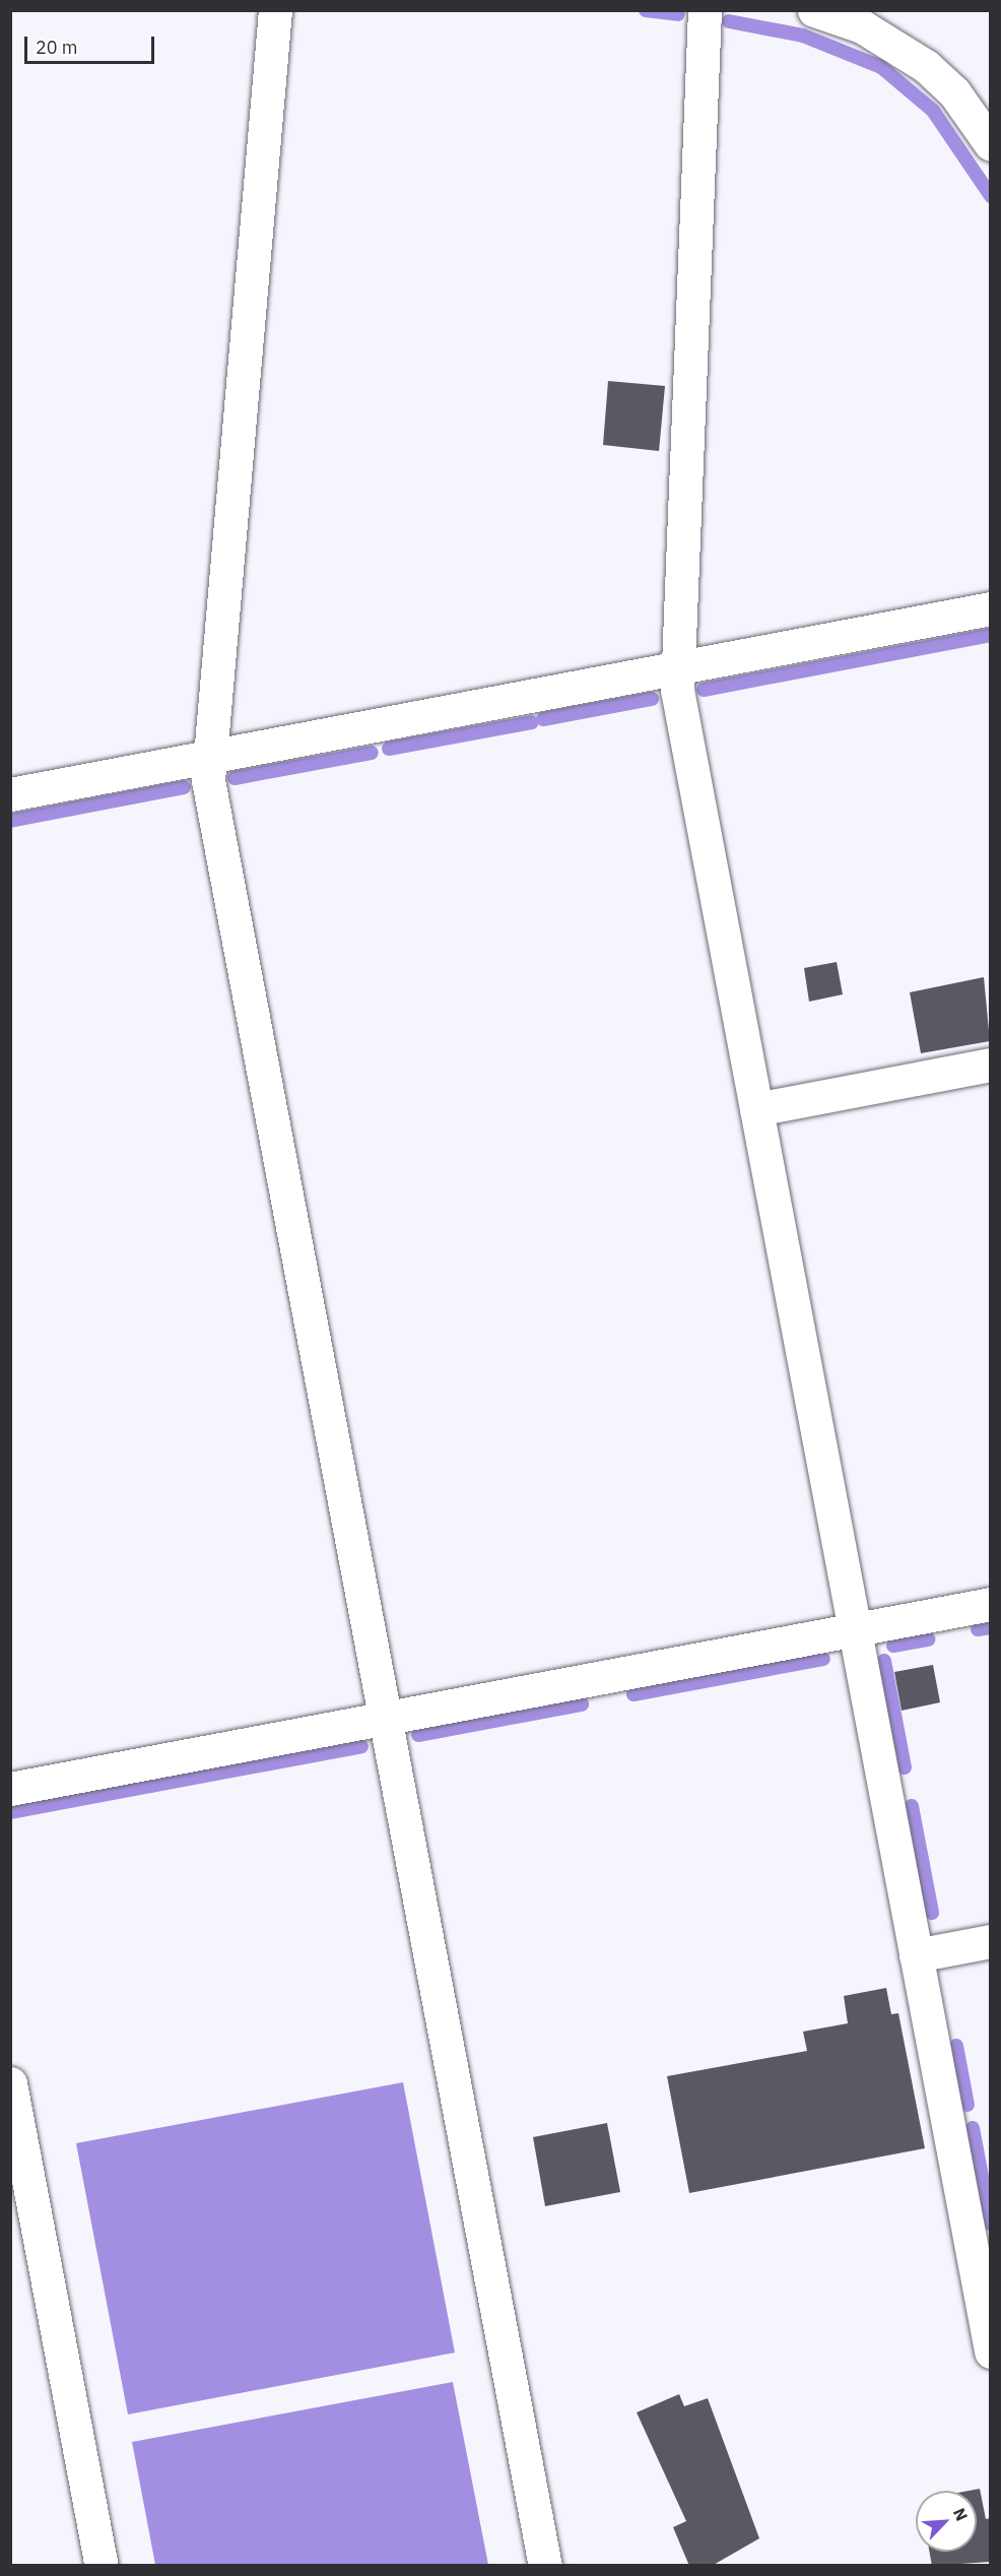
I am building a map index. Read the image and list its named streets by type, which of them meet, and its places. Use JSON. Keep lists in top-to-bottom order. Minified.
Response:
{"scale_bar":"20 m","north":"top right"}
